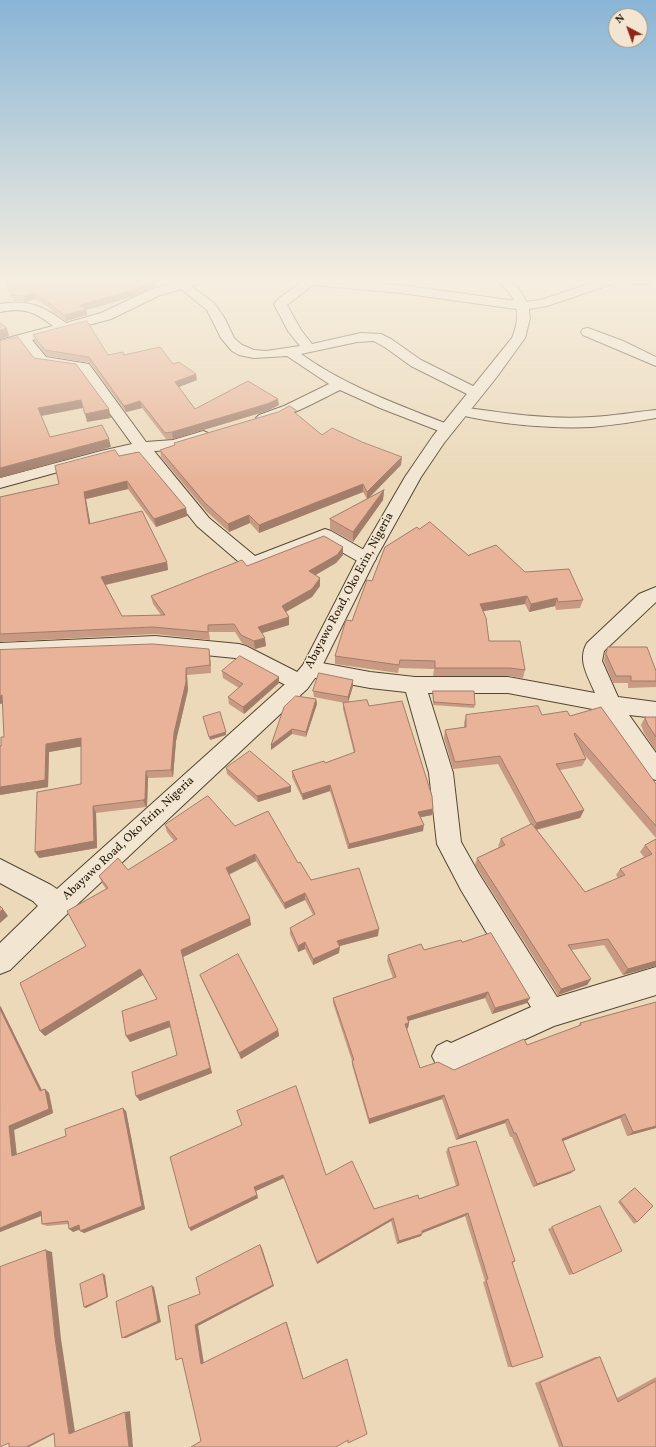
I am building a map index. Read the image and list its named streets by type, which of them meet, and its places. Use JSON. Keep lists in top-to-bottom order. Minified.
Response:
{"streets":{"street":["Abayawo Road, Oko Erin, Nigeria"]},"north":"top left"}
